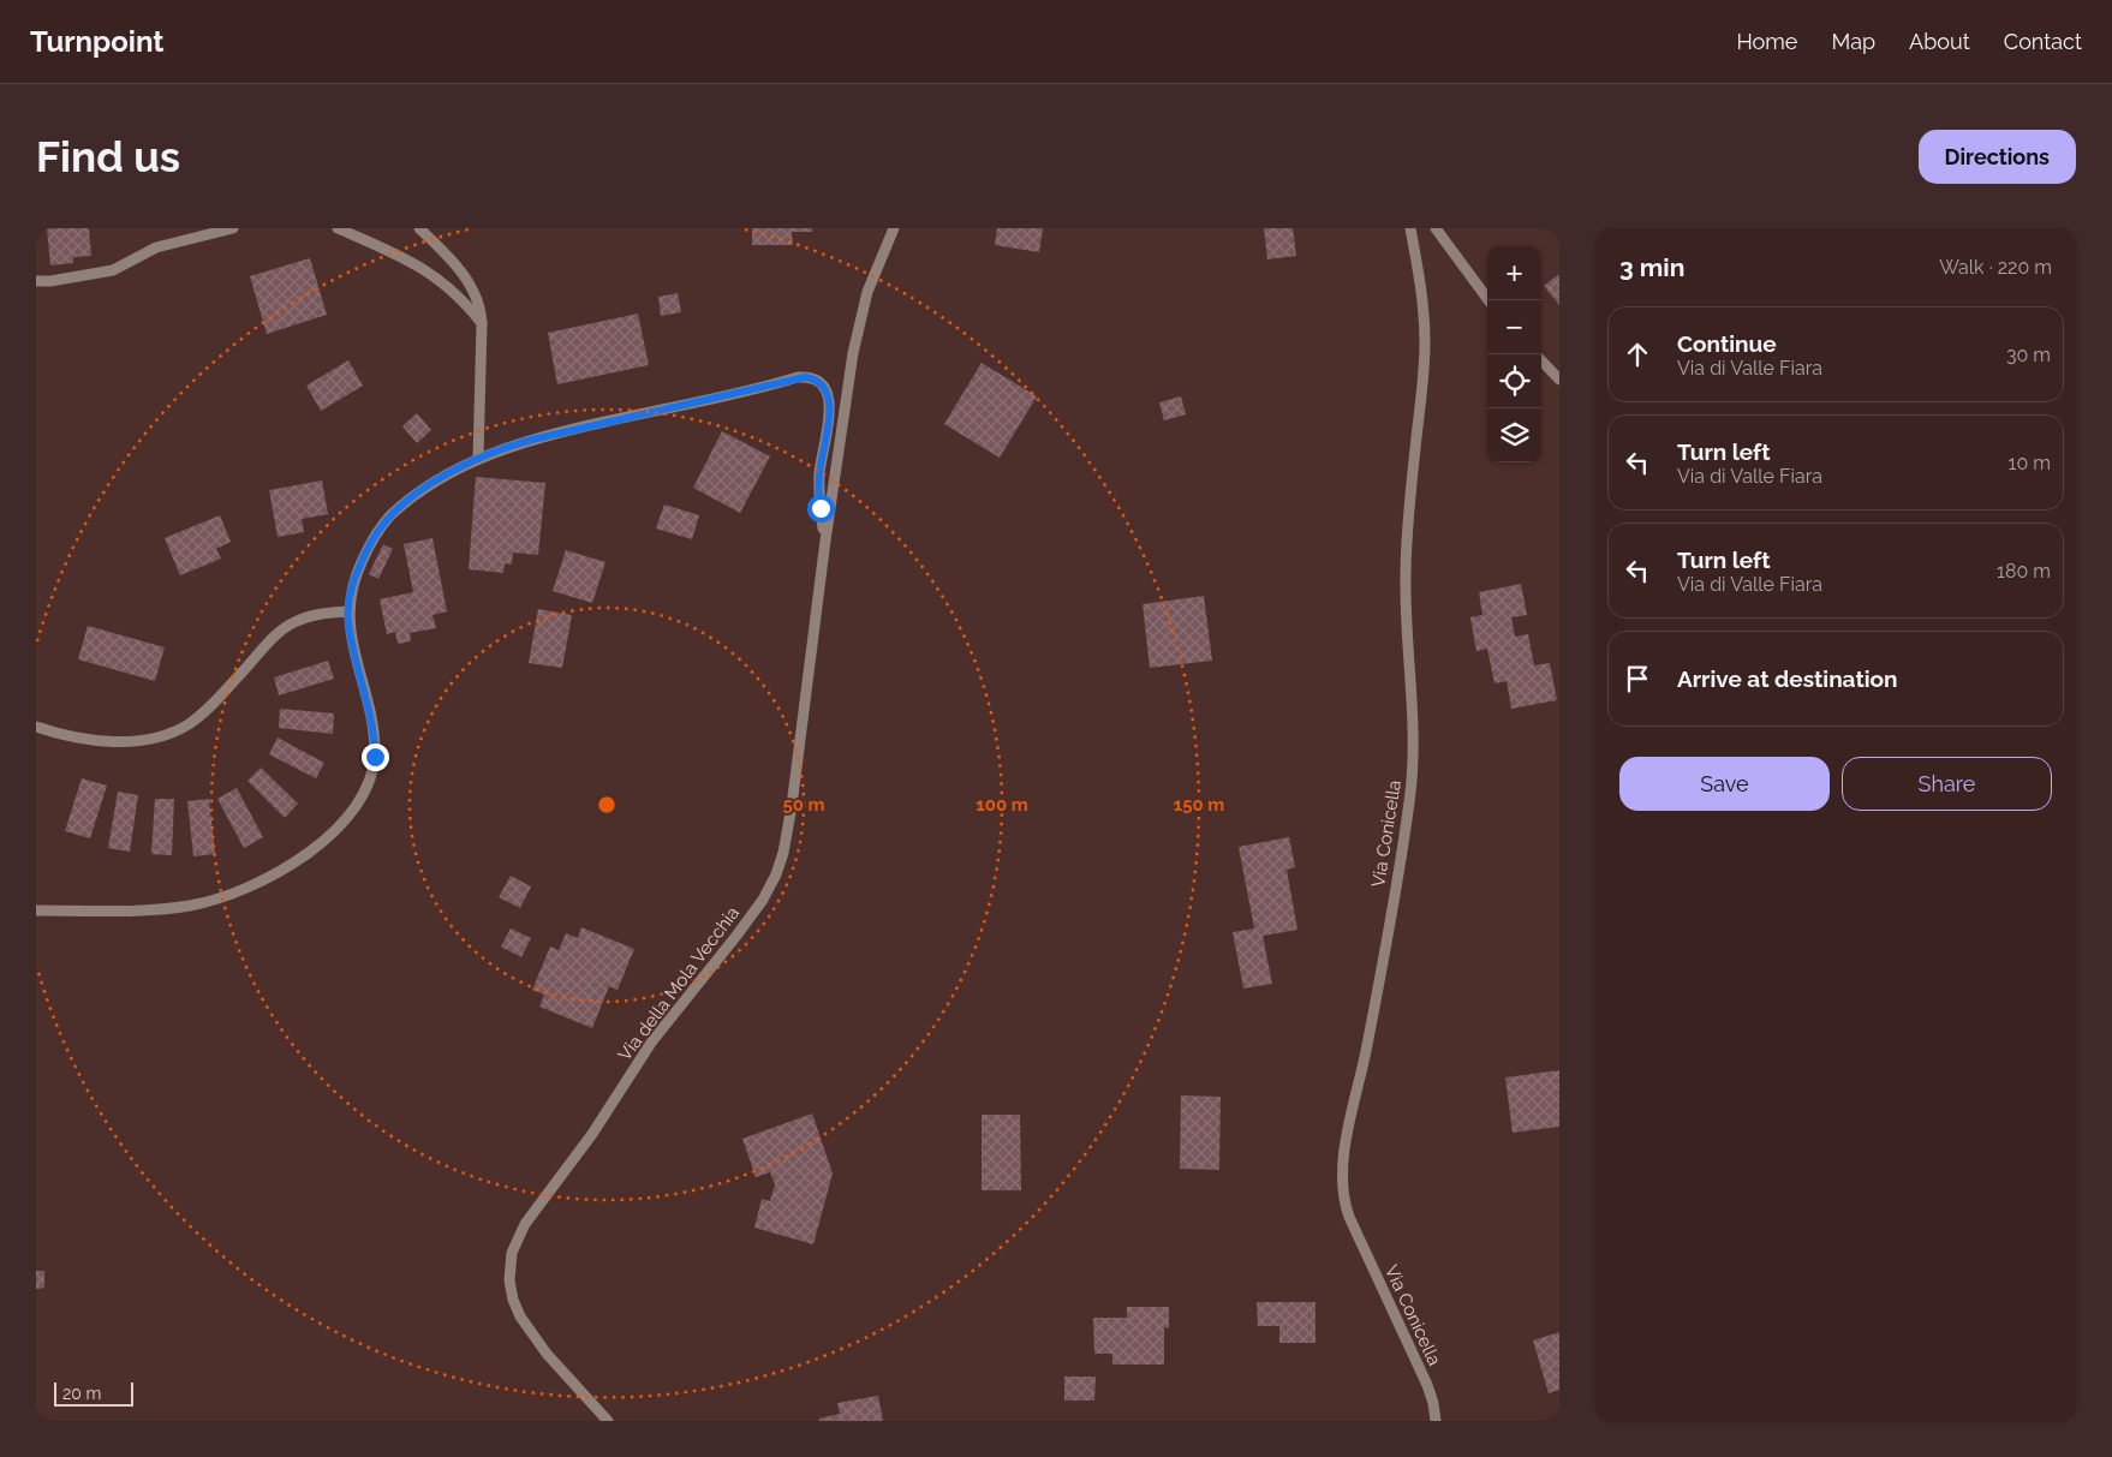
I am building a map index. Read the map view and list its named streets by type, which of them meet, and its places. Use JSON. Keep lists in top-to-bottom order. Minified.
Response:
{"streets":{"street":["Via Conicella","Via della Mola Vecchia"]},"scale_bar":"20 m","page":{"header":"Turnpoint","nav":["Home","Map","About","Contact"],"buttons":["Directions",["Save","Share"]],"title":"Find us","heading":["3 min","Walk · 220 m"],"map_buttons":["+","−"],"list":[["Continue","Via di Valle Fiara","30 m"],["Turn left","Via di Valle Fiara","10 m"],["Turn left","Via di Valle Fiara","180 m"],"Arrive at destination"],"scale":"20 m"},"rings":["50 m","100 m","150 m"]}
